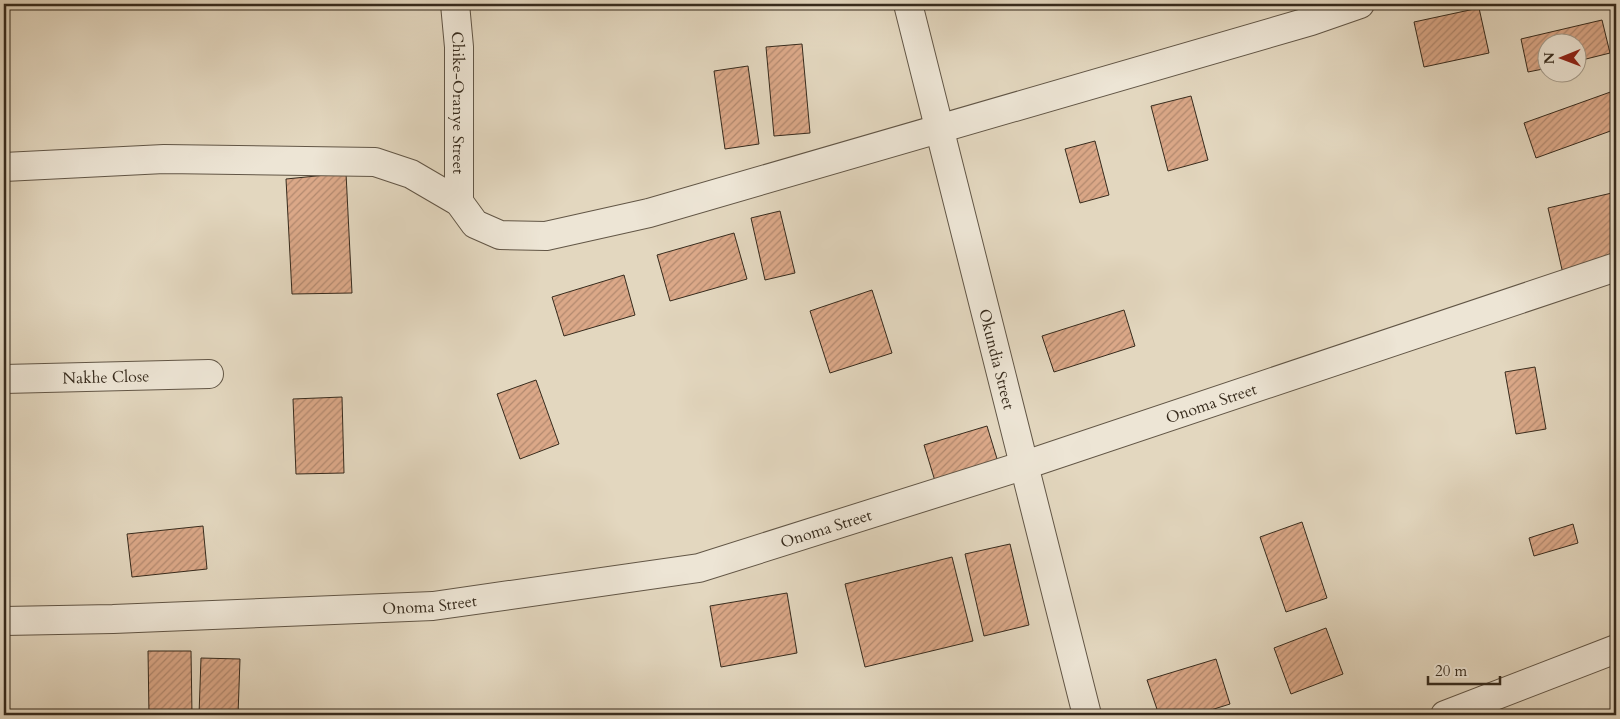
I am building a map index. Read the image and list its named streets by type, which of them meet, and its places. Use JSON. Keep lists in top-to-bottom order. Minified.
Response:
{"streets":{"street":["Chike-Oranye Street","Okundia Street","Nakhe Close","Onoma Street"]},"crossings":[["Okundia Street","Onoma Street"]],"scale_bar":"20 m","north":"left"}
